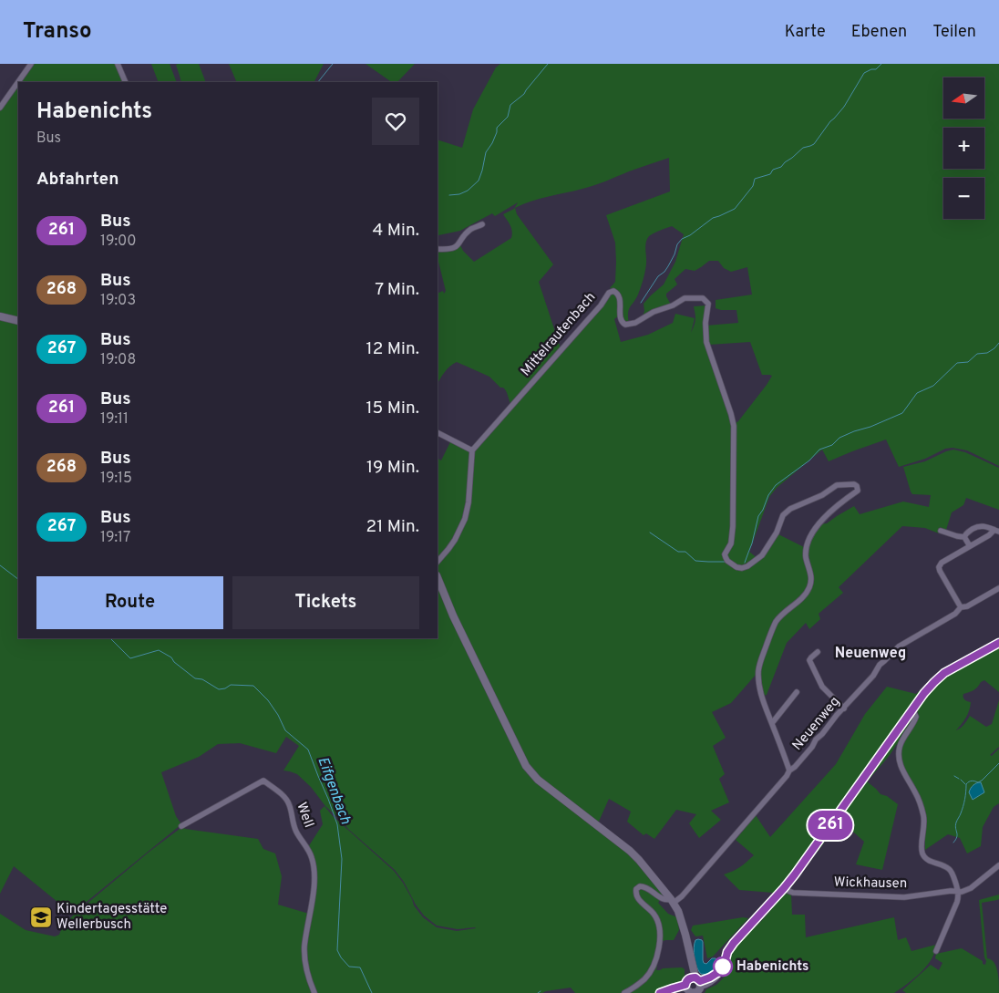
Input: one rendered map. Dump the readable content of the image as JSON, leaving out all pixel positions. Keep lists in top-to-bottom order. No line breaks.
{"streets":{"street":["Mittelrautenbach","Neuenweg","Well","Wickhausen"]},"districts":["Neuenweg"],"water":["Eifgenbach"],"places":{"school or university":["Kindertagesstätte Wellerbusch"],"other":["Habenichts"]},"lines":["bus line 261"],"north":"left","page":{"header":"Transo","nav":["Karte","Ebenen","Teilen"],"on_map":"261","map_buttons":["+","−"],"heading":[["Habenichts","Bus"],"Abfahrten"],"list":[{"mark":"261","name":"Bus","note":"19:00","value":"4 Min."},{"mark":"268","name":"Bus","note":"19:03","value":"7 Min."},{"mark":"267","name":"Bus","note":"19:08","value":"12 Min."},{"mark":"261","name":"Bus","note":"19:11","value":"15 Min."},{"mark":"268","name":"Bus","note":"19:15","value":"19 Min."},{"mark":"267","name":"Bus","note":"19:17","value":"21 Min."}],"buttons":["Route","Tickets"]}}
